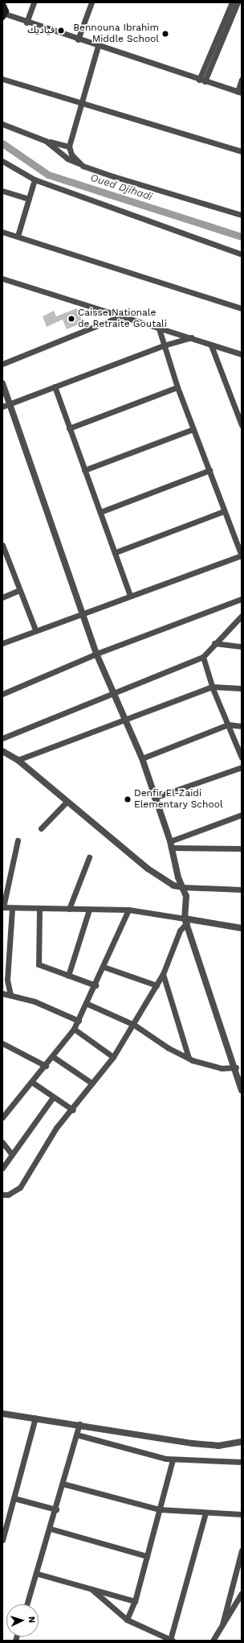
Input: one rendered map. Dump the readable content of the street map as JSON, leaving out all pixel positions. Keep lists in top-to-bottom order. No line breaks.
{"water":["Oued Djihadi"],"places":["فياديك","Bennouna Ibrahim Middle School","Caisse Nationale de Retraite Goutali","Denfir El-Zaidi Elementary School"],"north":"right"}
